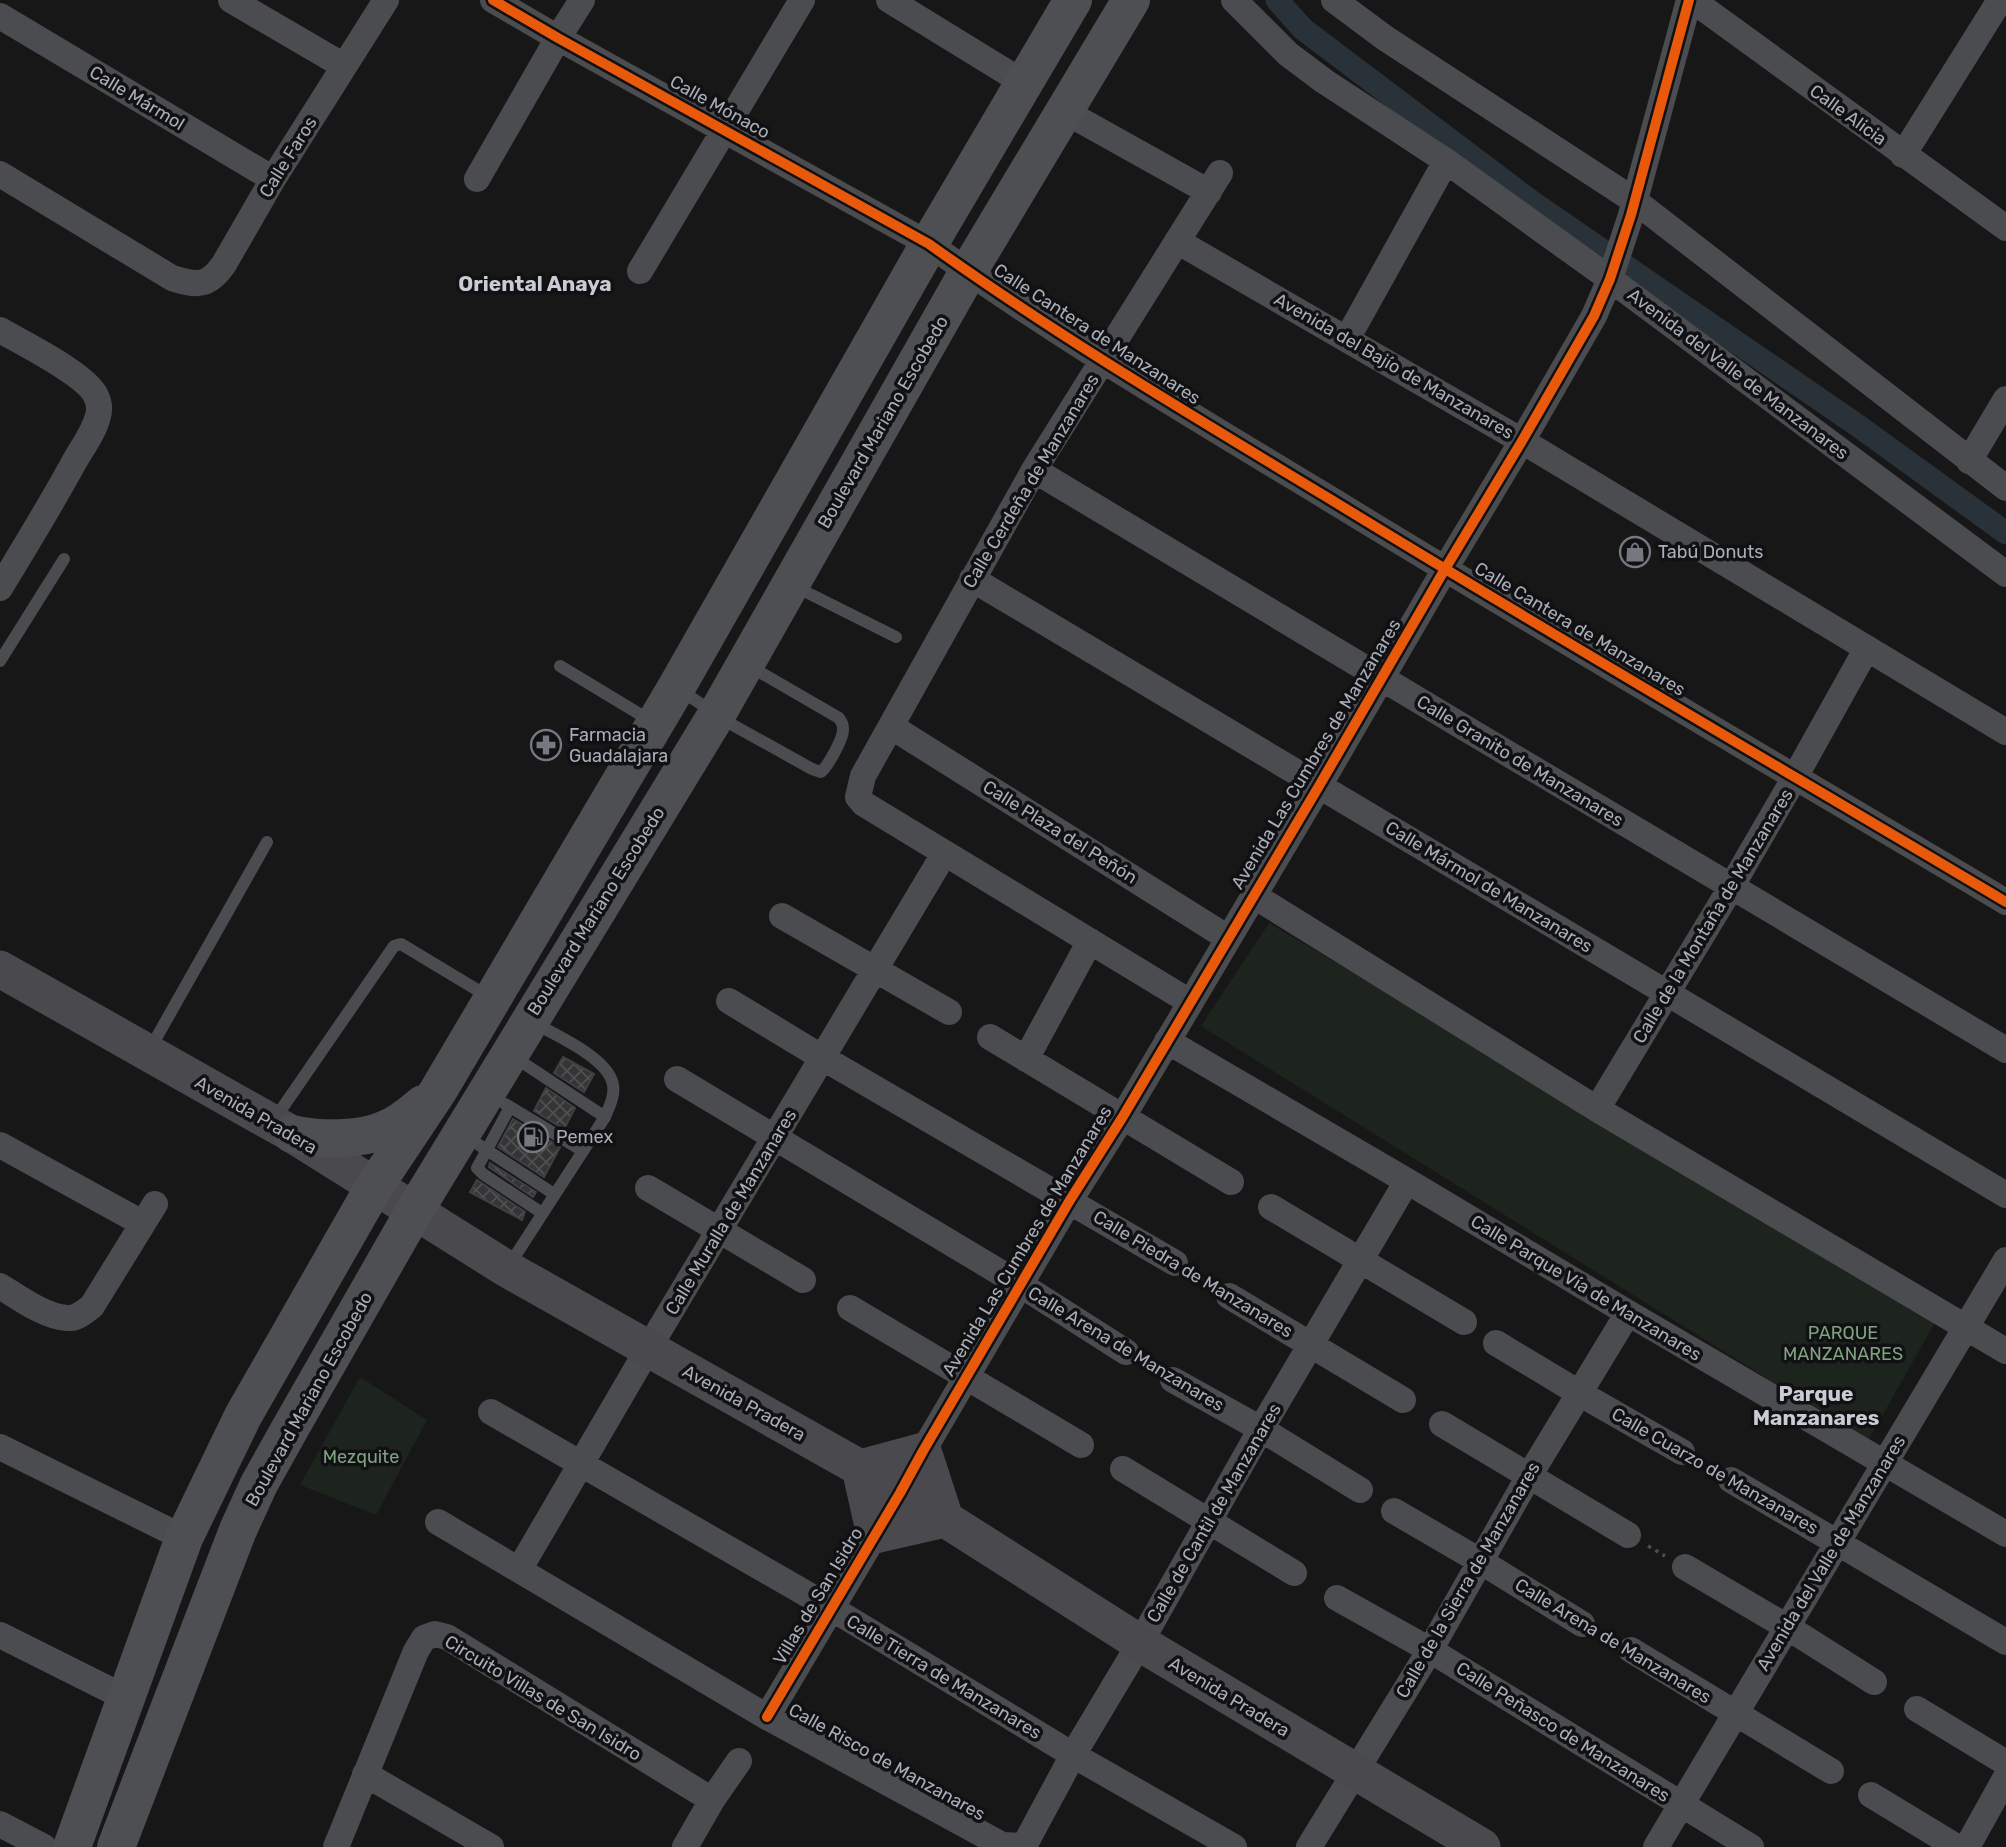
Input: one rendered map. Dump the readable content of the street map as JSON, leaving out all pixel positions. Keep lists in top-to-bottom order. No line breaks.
{"streets":{"main road":["Boulevard Mariano Escobedo"],"street":["Calle Mármol","Calle Mónaco","Calle Alicia","Calle Faros","Calle Cantera de Manzanares","Avenida del Bajío de Manzanares","Avenida del Valle de Manzanares","Calle Cerdeña de Manzanares","Avenida Las Cumbres de Manzanares","Calle Granito de Manzanares","Calle Plaza del Peñón","Calle Mármol de Manzanares","Calle de la Montaña de Manzanares","Avenida Pradera","Calle Muralla de Manzanares","Calle Piedra de Manzanares","Calle Parque Vía de Manzanares","Calle Arena de Manzanares","Calle Cuarzo de Manzanares","Calle de Cantil de Manzanares","Calle de la Sierra de Manzanares","Villas de San Isidro","Calle Tierra de Manzanares","Circuito Villas de San Isidro","Calle Peñasco de Manzanares","Calle Risco de Manzanares"]},"crossings":[["Calle Mármol","Calle Faros"],["Calle Mónaco","Calle Cantera de Manzanares"],["Calle Alicia","Avenida Las Cumbres de Manzanares"],["Calle Cantera de Manzanares","Boulevard Mariano Escobedo"],["Calle Cantera de Manzanares","Calle Cerdeña de Manzanares"],["Calle Cantera de Manzanares","Avenida Las Cumbres de Manzanares"],["Calle Cantera de Manzanares","Calle de la Montaña de Manzanares"],["Avenida del Bajío de Manzanares","Calle Cerdeña de Manzanares"],["Avenida del Bajío de Manzanares","Avenida Las Cumbres de Manzanares"],["Avenida del Bajío de Manzanares","Calle de la Montaña de Manzanares"],["Avenida del Valle de Manzanares","Avenida Las Cumbres de Manzanares"],["Avenida del Valle de Manzanares","Calle Parque Vía de Manzanares"],["Avenida del Valle de Manzanares","Calle Arena de Manzanares"],["Avenida del Valle de Manzanares","Calle Cuarzo de Manzanares"],["Avenida del Valle de Manzanares","Calle Peñasco de Manzanares"],["Boulevard Mariano Escobedo","Calle Cerdeña de Manzanares"],["Boulevard Mariano Escobedo","Avenida Pradera"],["Calle Cerdeña de Manzanares","Calle Granito de Manzanares"],["Calle Cerdeña de Manzanares","Calle Plaza del Peñón"],["Calle Cerdeña de Manzanares","Calle Mármol de Manzanares"],["Calle Cerdeña de Manzanares","Calle Muralla de Manzanares"],["Avenida Las Cumbres de Manzanares","Calle Granito de Manzanares"],["Avenida Las Cumbres de Manzanares","Calle Plaza del Peñón"],["Avenida Las Cumbres de Manzanares","Calle Mármol de Manzanares"],["Avenida Las Cumbres de Manzanares","Avenida Pradera"],["Avenida Las Cumbres de Manzanares","Calle Piedra de Manzanares"],["Avenida Las Cumbres de Manzanares","Calle Parque Vía de Manzanares"],["Avenida Las Cumbres de Manzanares","Calle Arena de Manzanares"],["Avenida Las Cumbres de Manzanares","Villas de San Isidro"],["Calle Granito de Manzanares","Calle de la Montaña de Manzanares"],["Calle Mármol de Manzanares","Calle de la Montaña de Manzanares"],["Avenida Pradera","Calle Muralla de Manzanares"],["Avenida Pradera","Calle de Cantil de Manzanares"],["Avenida Pradera","Calle de la Sierra de Manzanares"],["Avenida Pradera","Villas de San Isidro"],["Calle Muralla de Manzanares","Calle Piedra de Manzanares"],["Calle Muralla de Manzanares","Calle Arena de Manzanares"],["Calle Muralla de Manzanares","Calle Tierra de Manzanares"],["Calle Muralla de Manzanares","Calle Risco de Manzanares"],["Calle Piedra de Manzanares","Calle de Cantil de Manzanares"],["Calle Parque Vía de Manzanares","Calle de Cantil de Manzanares"],["Calle Parque Vía de Manzanares","Calle de la Sierra de Manzanares"],["Calle Arena de Manzanares","Calle de Cantil de Manzanares"],["Calle Arena de Manzanares","Calle de la Sierra de Manzanares"],["Calle Cuarzo de Manzanares","Calle de la Sierra de Manzanares"],["Calle de Cantil de Manzanares","Calle Tierra de Manzanares"],["Calle de Cantil de Manzanares","Calle Risco de Manzanares"],["Calle de la Sierra de Manzanares","Calle Peñasco de Manzanares"],["Villas de San Isidro","Calle Tierra de Manzanares"],["Villas de San Isidro","Calle Risco de Manzanares"]],"districts":["Oriental Anaya","Parque Manzanares"],"parks":["PARQUE MANZANARES","Mezquite"],"places":{"shop":["Tabú Donuts"],"pharmacy":["Farmacia Guadalajara"],"fuel station":["Pemex"]}}
